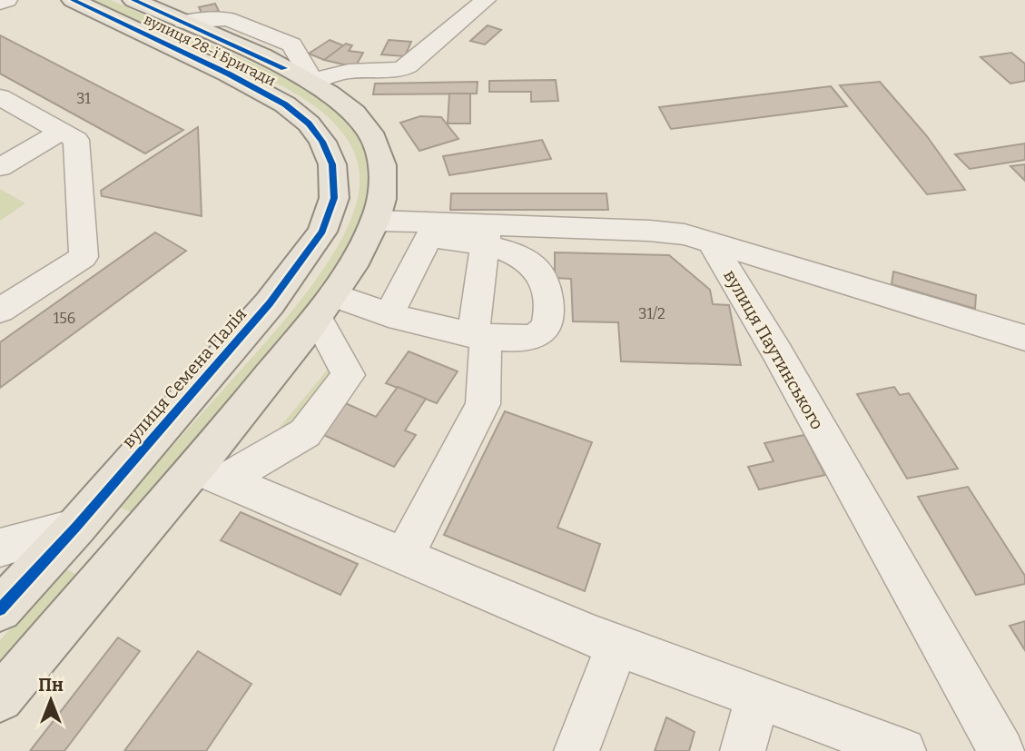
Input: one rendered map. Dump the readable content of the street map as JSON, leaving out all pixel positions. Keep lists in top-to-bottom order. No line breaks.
{"streets":{"main road":["вулиця 28-ї Бригади","вулиця Семена Палія"],"street":["вулиця Паутинського"]},"crossings":[["вулиця 28-ї Бригади","вулиця Семена Палія"]],"house_numbers":["31","31/2","156"],"north":"top"}
